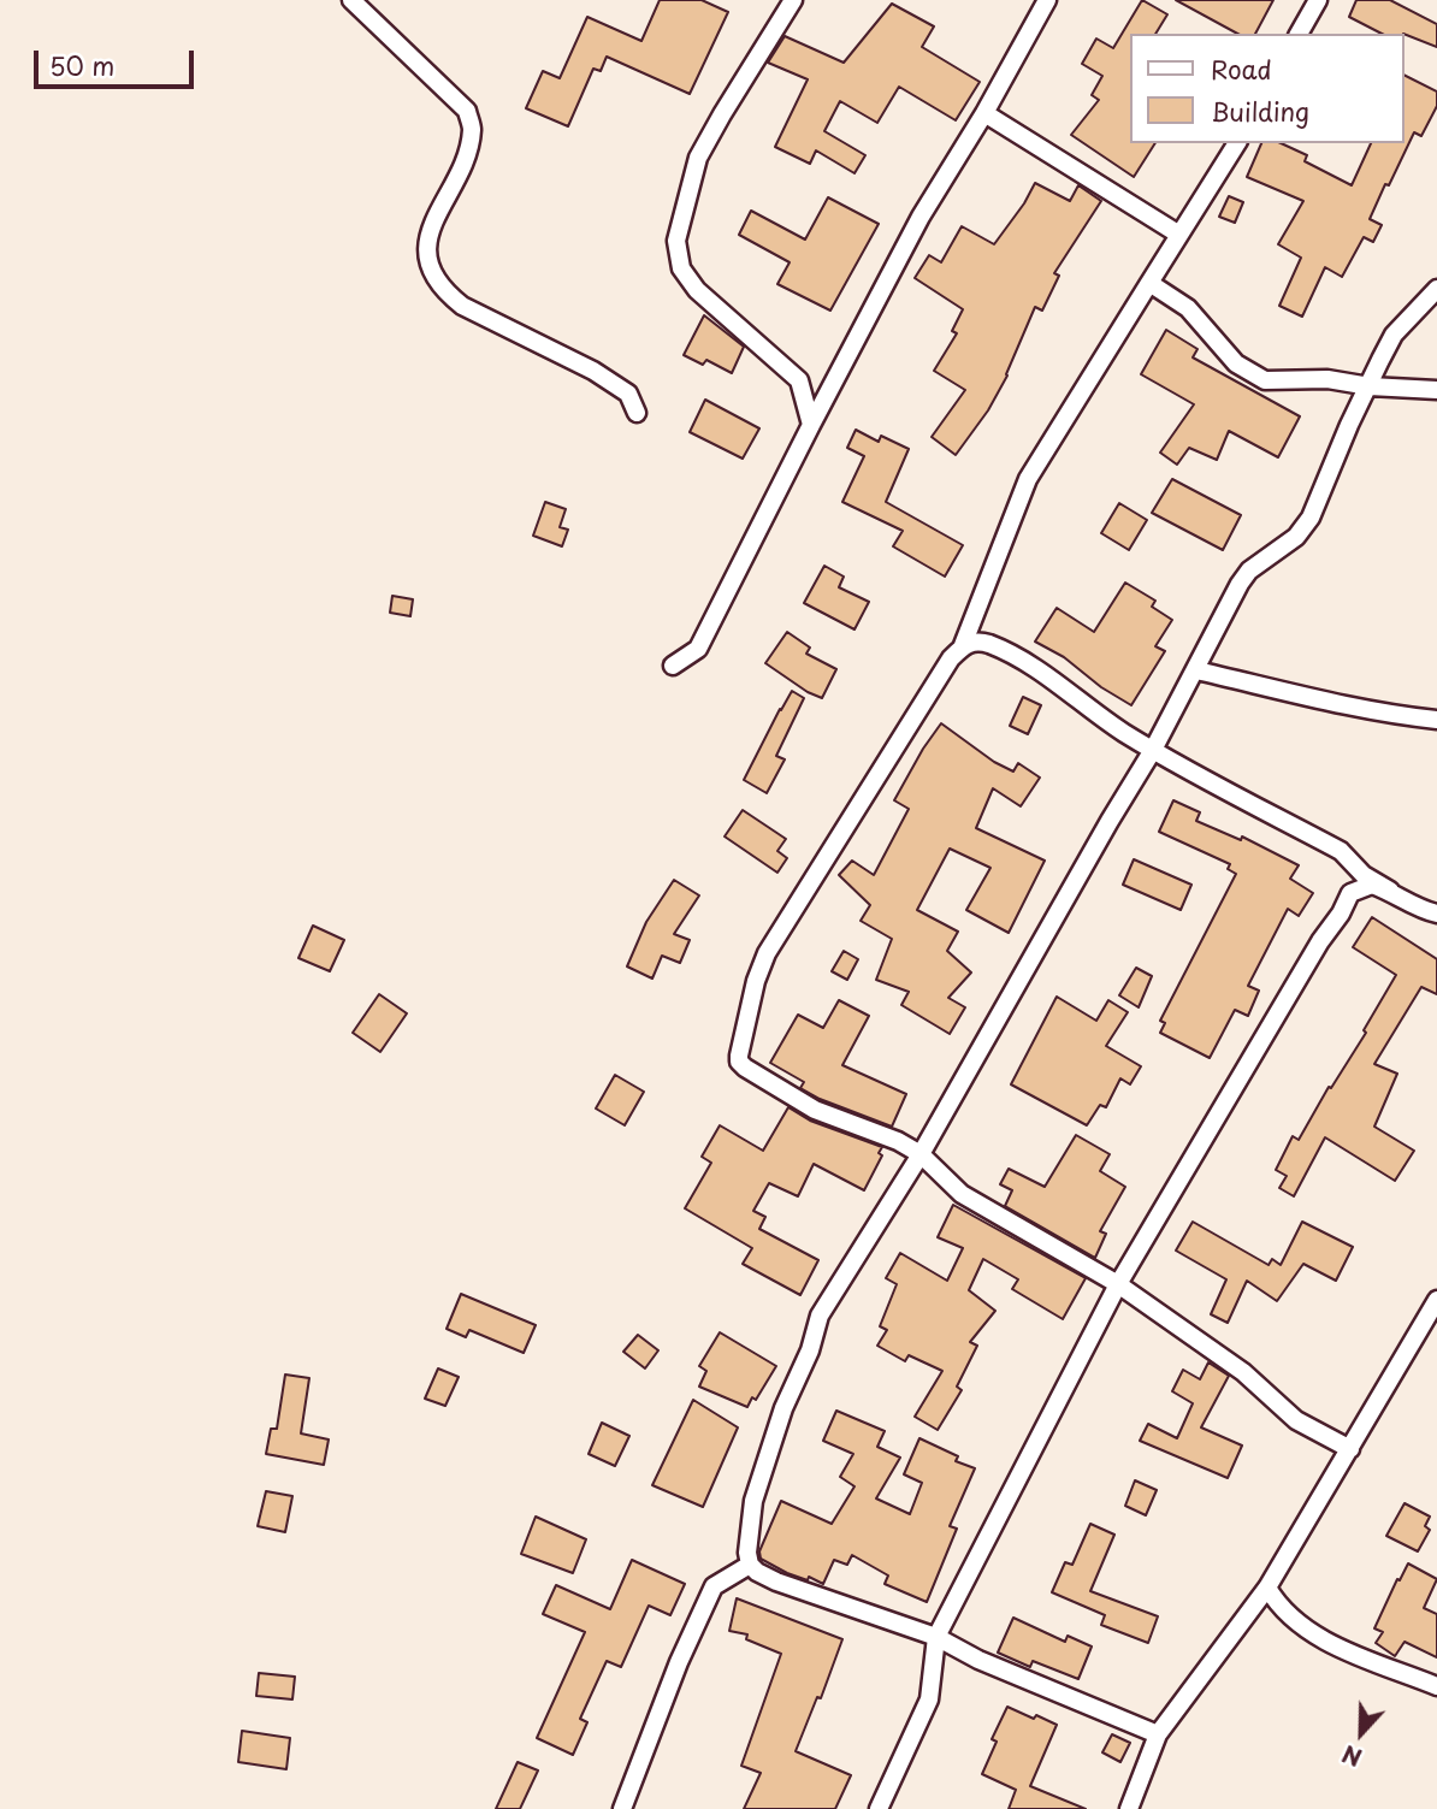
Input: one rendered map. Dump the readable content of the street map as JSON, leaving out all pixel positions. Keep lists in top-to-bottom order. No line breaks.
{"legend":["Road","Building"],"scale_bar":"50 m","north":"bottom"}
